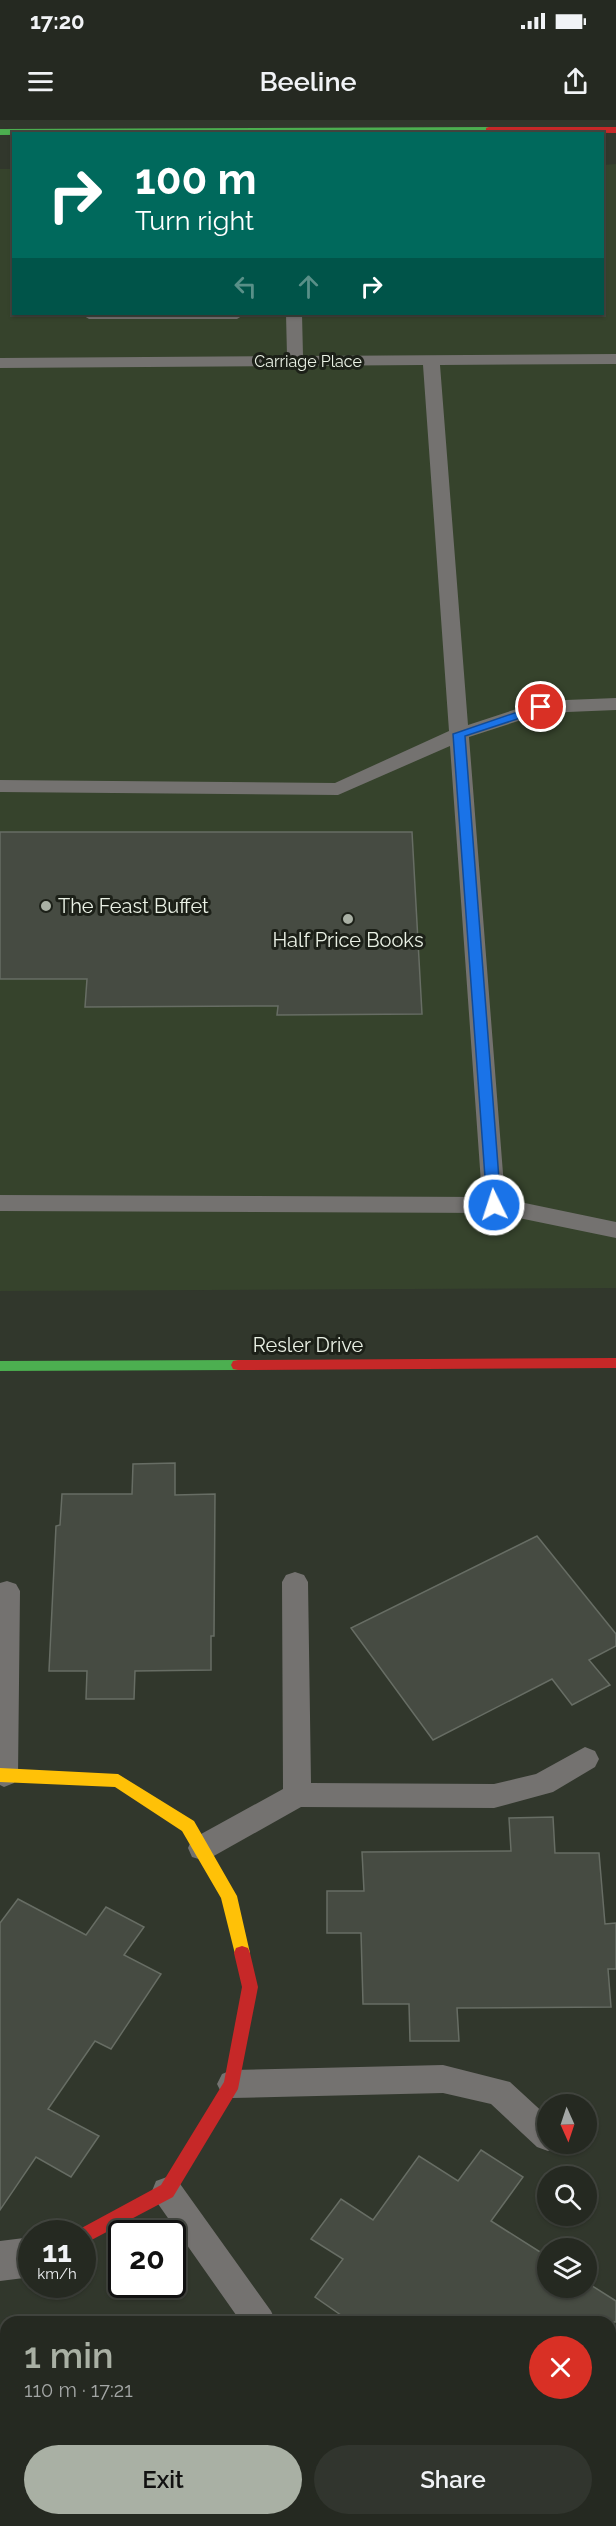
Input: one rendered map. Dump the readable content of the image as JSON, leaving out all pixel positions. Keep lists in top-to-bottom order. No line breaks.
{"streets":{"street":["Resler Drive"],"lane":["Carriage Place"]},"places":["The Feast Buffet","Half Price Books"],"north":"bottom","page":{"status":"17:20","header":"Beeline","turn":["100 m","Turn right"],"speed":"11 km/h","limit":"20","heading":["1 min","110 m · 17:21"],"buttons":["Exit","Share"]}}
